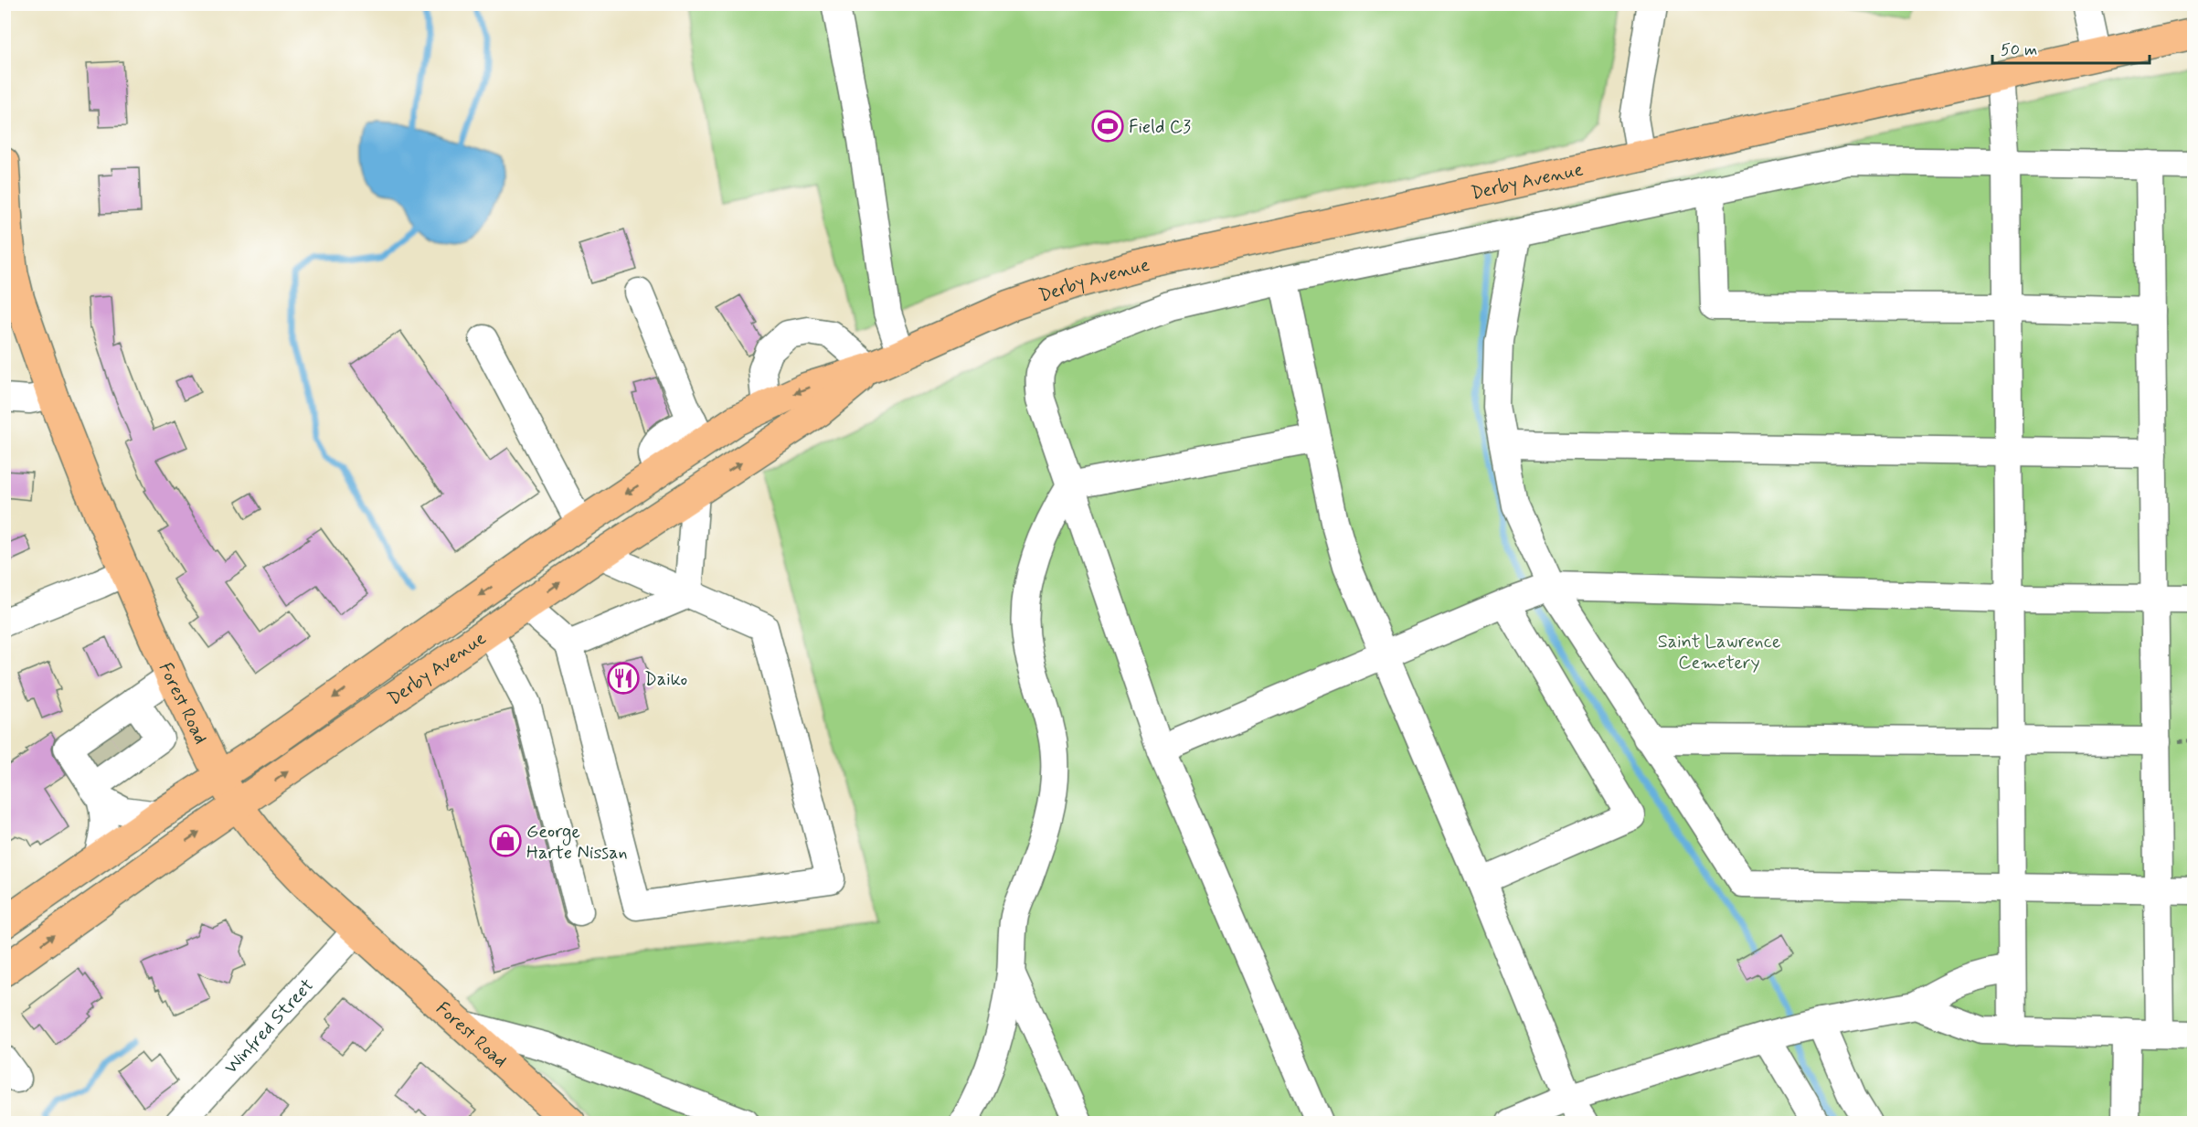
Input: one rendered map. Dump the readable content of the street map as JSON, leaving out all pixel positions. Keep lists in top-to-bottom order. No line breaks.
{"streets":{"main road":["Derby Avenue","Forest Road"],"street":["Winfred Street"]},"crossings":[["Derby Avenue","Forest Road"],["Forest Road","Winfred Street"]],"parks":["Saint Lawrence Cemetery"],"places":{"sports":["Field C3"],"restaurant":["Daiko"],"shop":["George Harte Nissan"]},"scale_bar":"50 m"}
